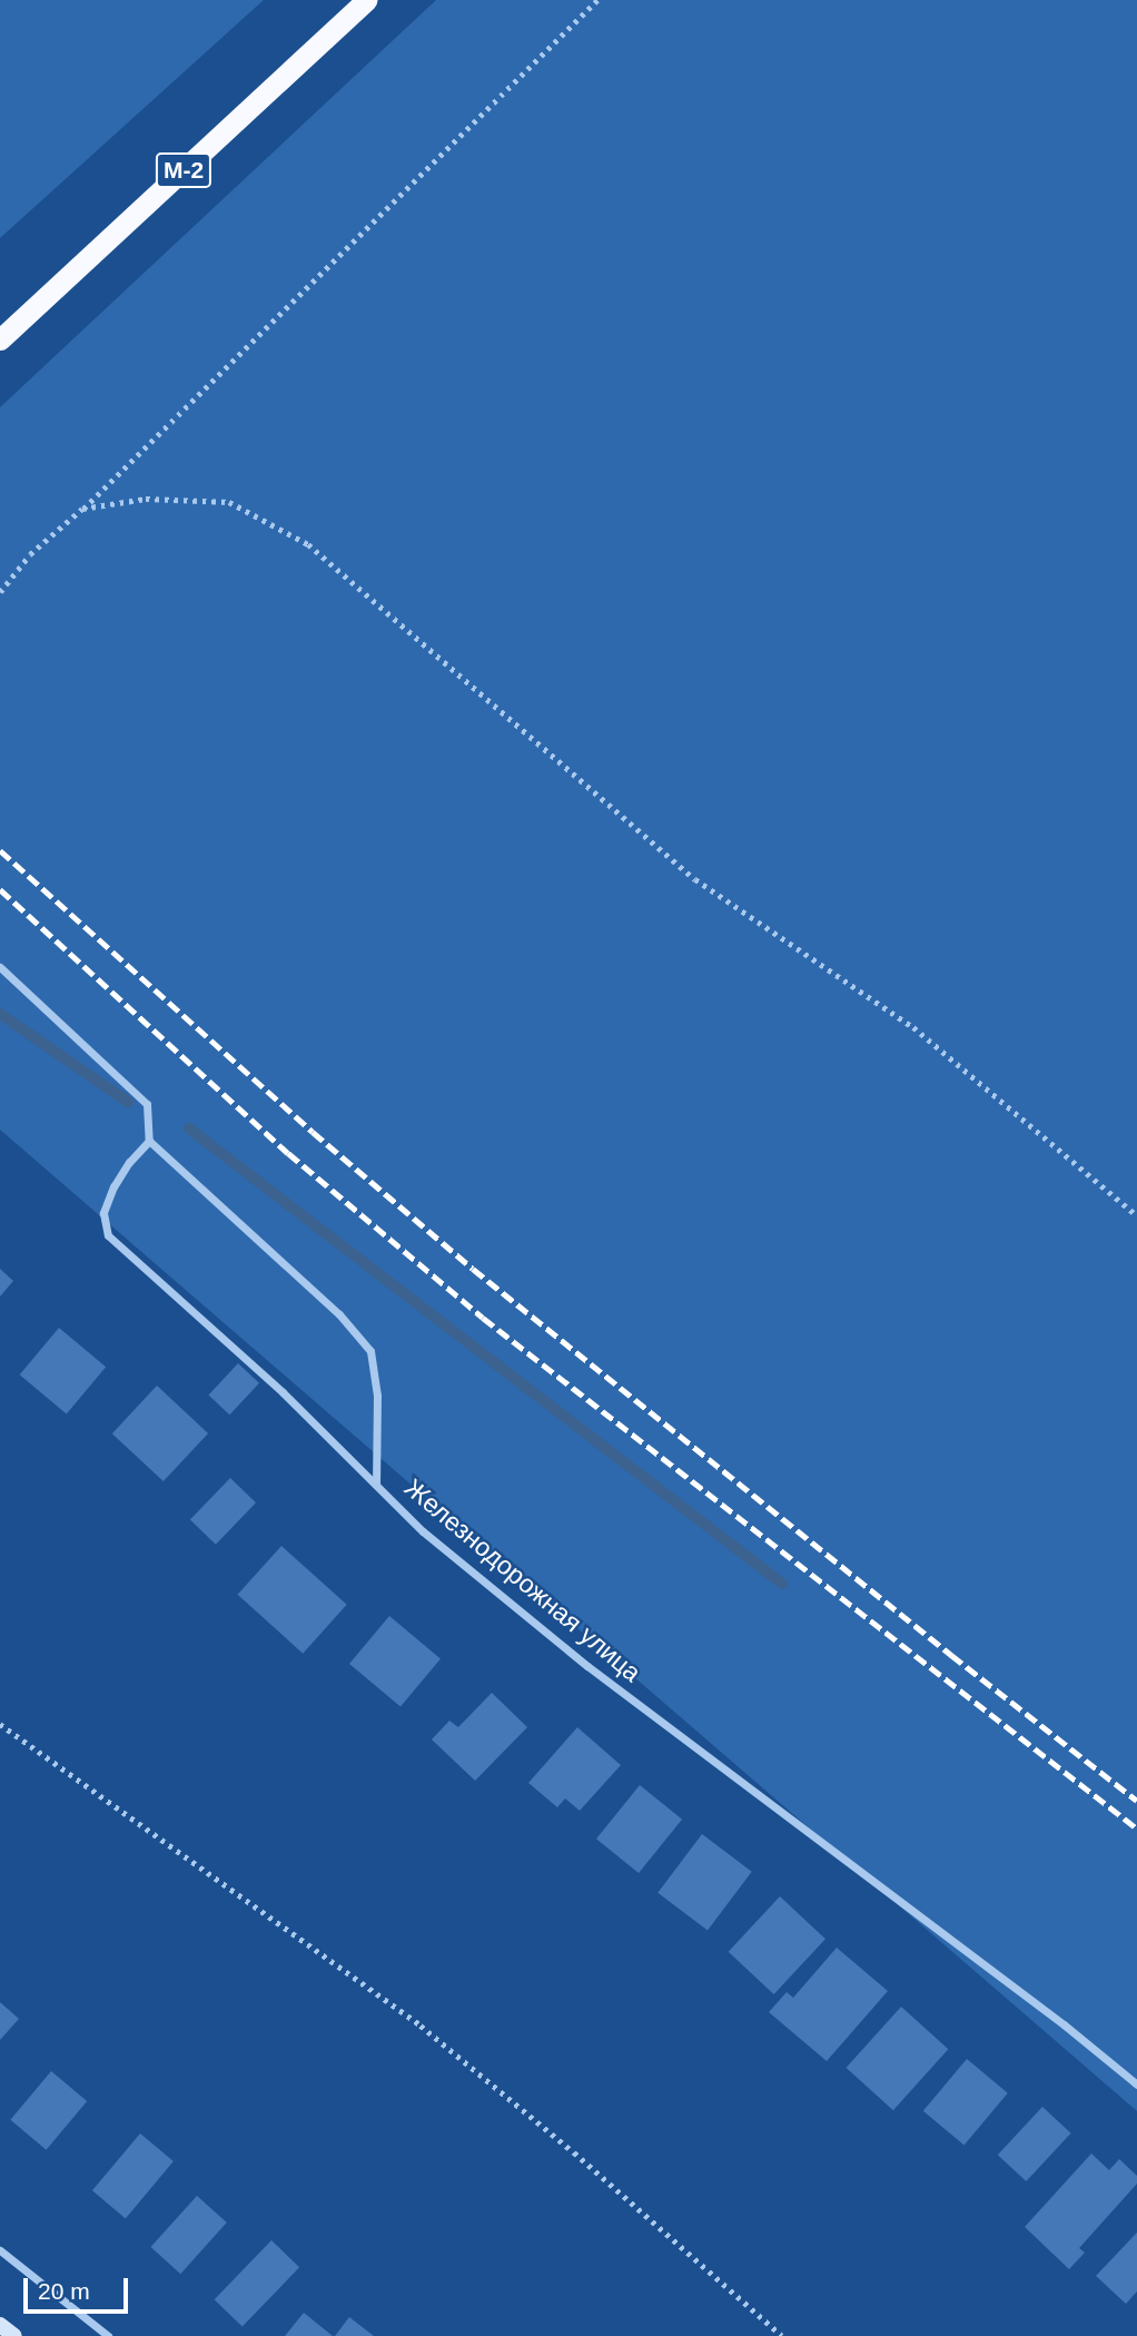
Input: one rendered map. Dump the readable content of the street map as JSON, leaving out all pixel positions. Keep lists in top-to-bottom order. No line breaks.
{"streets":{"highway":["М-2"],"street":["Железнодорожная улица"]},"scale_bar":"20 m"}
